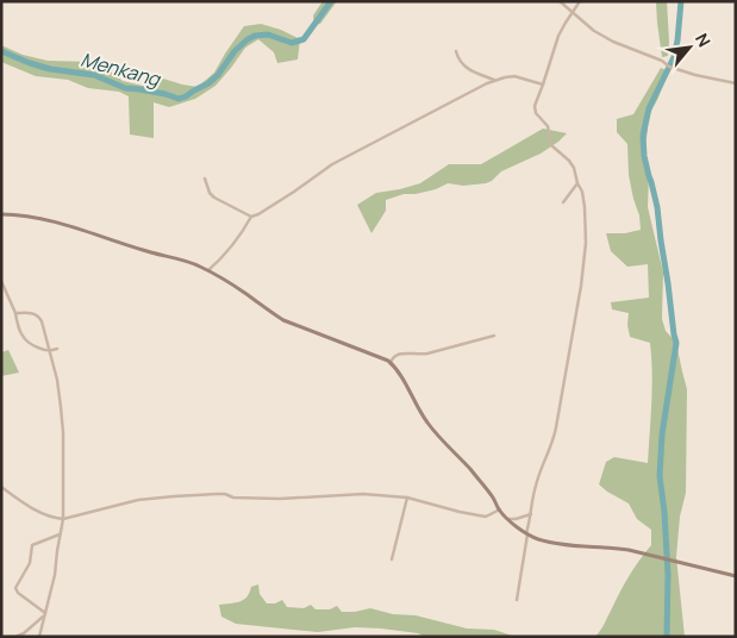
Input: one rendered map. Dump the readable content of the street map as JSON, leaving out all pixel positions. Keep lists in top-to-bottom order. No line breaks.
{"water":["Menkang"],"north":"top right"}
